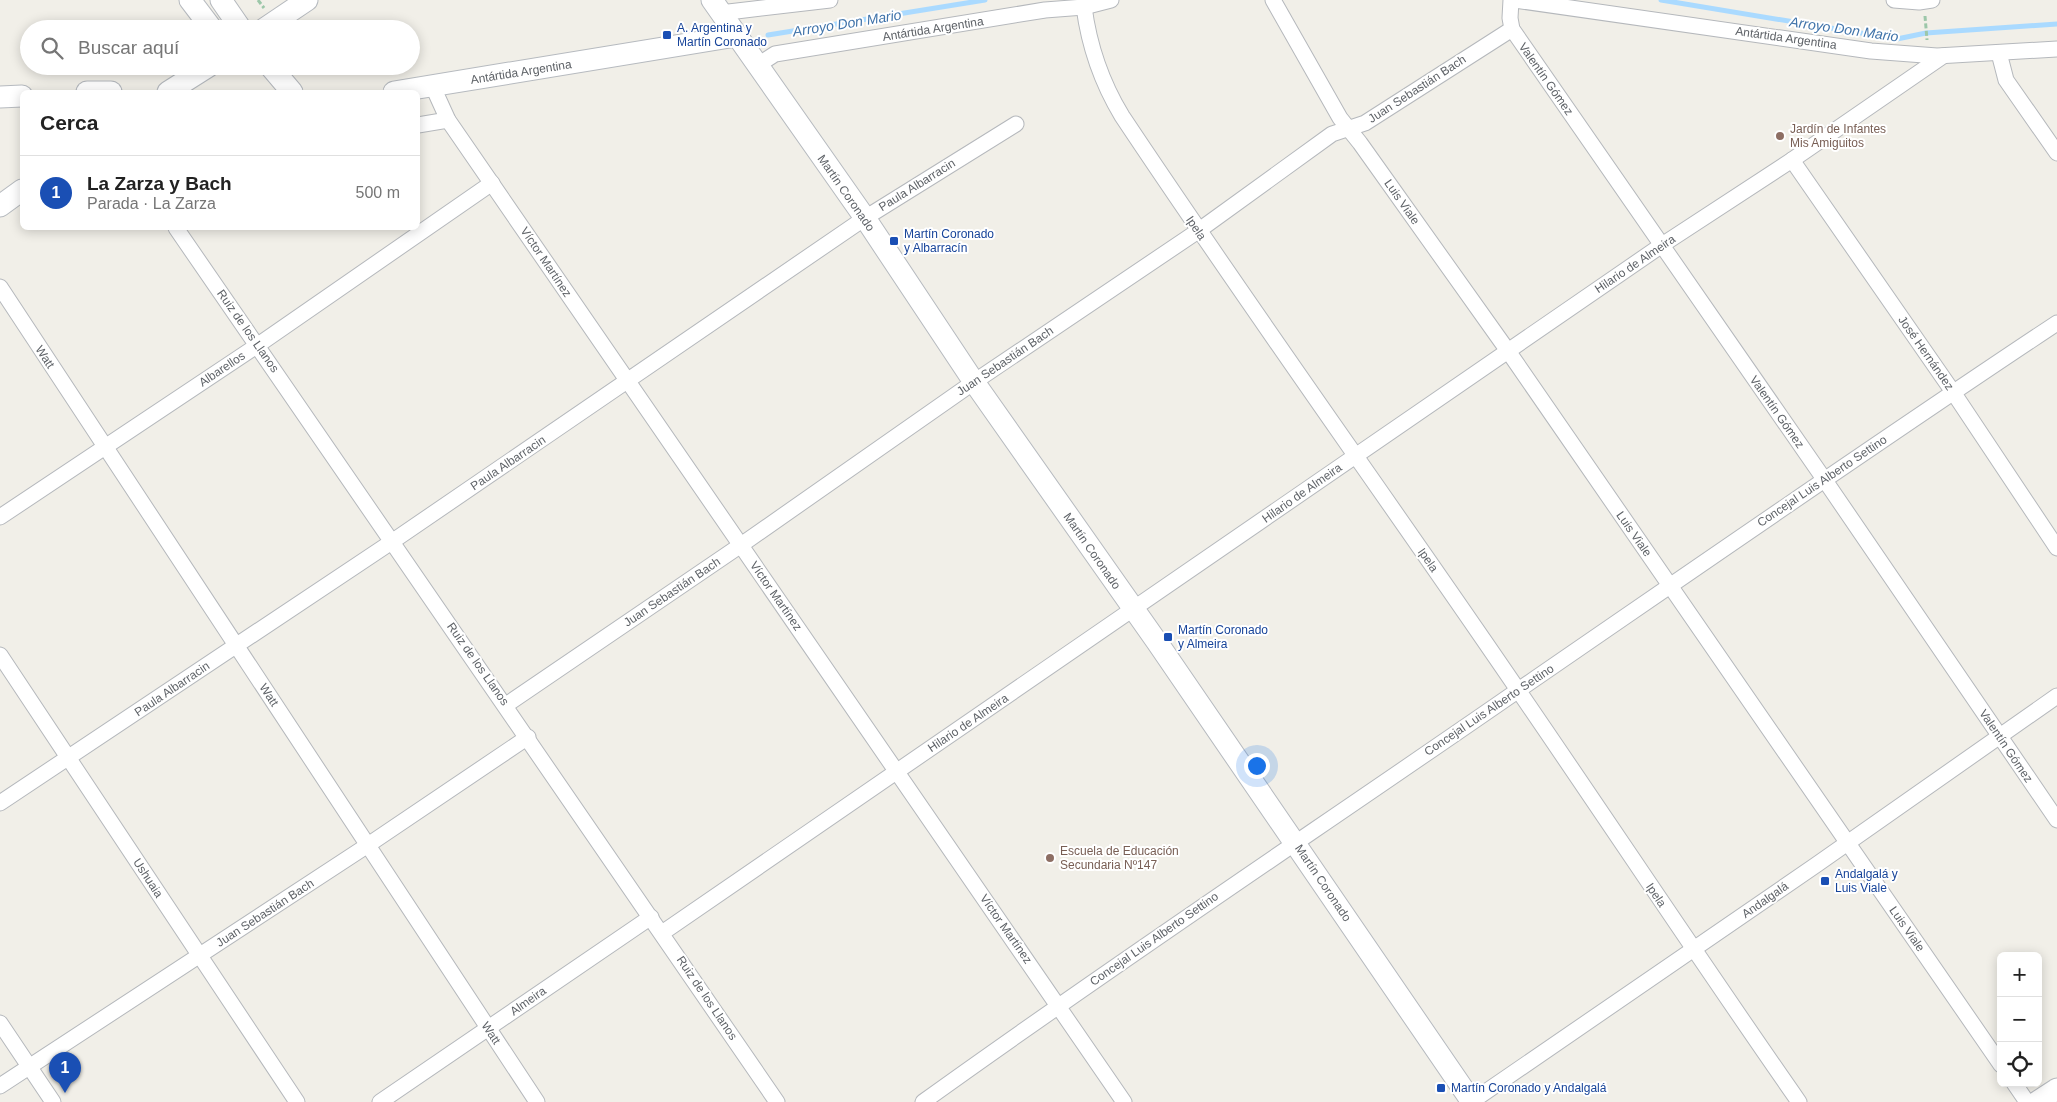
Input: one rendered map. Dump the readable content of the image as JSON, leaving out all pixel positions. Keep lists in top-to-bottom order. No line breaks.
{"streets":{"street":["Antártida Argentina","Valentín Gómez","Juan Sebastián Bach","Paula Albarracin","Martín Coronado","Luis Viale","Ipela","Víctor Martínez","Hilario de Almeira","Ruiz de los Llanos","José Hernández","Watt","Albarellos","Concejal Luis Alberto Settino","Ushuaia","Andalgalá","Almeira"]},"crossings":[["Antártida Argentina","Martín Coronado"],["Antártida Argentina","Ipela"],["Antártida Argentina","Víctor Martínez"],["Antártida Argentina","Hilario de Almeira"],["Valentín Gómez","Juan Sebastián Bach"],["Valentín Gómez","Hilario de Almeira"],["Valentín Gómez","Concejal Luis Alberto Settino"],["Valentín Gómez","Andalgalá"],["Juan Sebastián Bach","Martín Coronado"],["Juan Sebastián Bach","Luis Viale"],["Juan Sebastián Bach","Ipela"],["Juan Sebastián Bach","Víctor Martínez"],["Juan Sebastián Bach","Ruiz de los Llanos"],["Juan Sebastián Bach","Watt"],["Juan Sebastián Bach","Ushuaia"],["Paula Albarracin","Martín Coronado"],["Paula Albarracin","Víctor Martínez"],["Paula Albarracin","Ruiz de los Llanos"],["Paula Albarracin","Watt"],["Paula Albarracin","Ushuaia"],["Martín Coronado","Hilario de Almeira"],["Martín Coronado","Concejal Luis Alberto Settino"],["Martín Coronado","Andalgalá"],["Luis Viale","Hilario de Almeira"],["Luis Viale","Concejal Luis Alberto Settino"],["Luis Viale","Andalgalá"],["Ipela","Hilario de Almeira"],["Ipela","Concejal Luis Alberto Settino"],["Ipela","Andalgalá"],["Víctor Martínez","Hilario de Almeira"],["Víctor Martínez","Albarellos"],["Víctor Martínez","Concejal Luis Alberto Settino"],["Hilario de Almeira","Ruiz de los Llanos"],["Hilario de Almeira","José Hernández"],["Ruiz de los Llanos","Albarellos"],["Ruiz de los Llanos","Almeira"],["José Hernández","Concejal Luis Alberto Settino"],["Watt","Albarellos"],["Watt","Almeira"]],"water":["Arroyo Don Mario"],"places":{"transit":["A. Argentina y Martín Coronado","Martín Coronado y Albarracín","Martín Coronado y Almeira","Andalgalá y Luis Viale","Martín Coronado y Andalgalá"],"other":["Jardín de Infantes Mis Amiguitos","Escuela de Educación Secundaria Nº147"]},"page":{"search":"Buscar aquí","heading":"Cerca","list":[{"mark":"1","name":"La Zarza y Bach","note":"Parada · La Zarza","value":"500 m"}],"map_buttons":["+","−"],"pins":"1"}}
